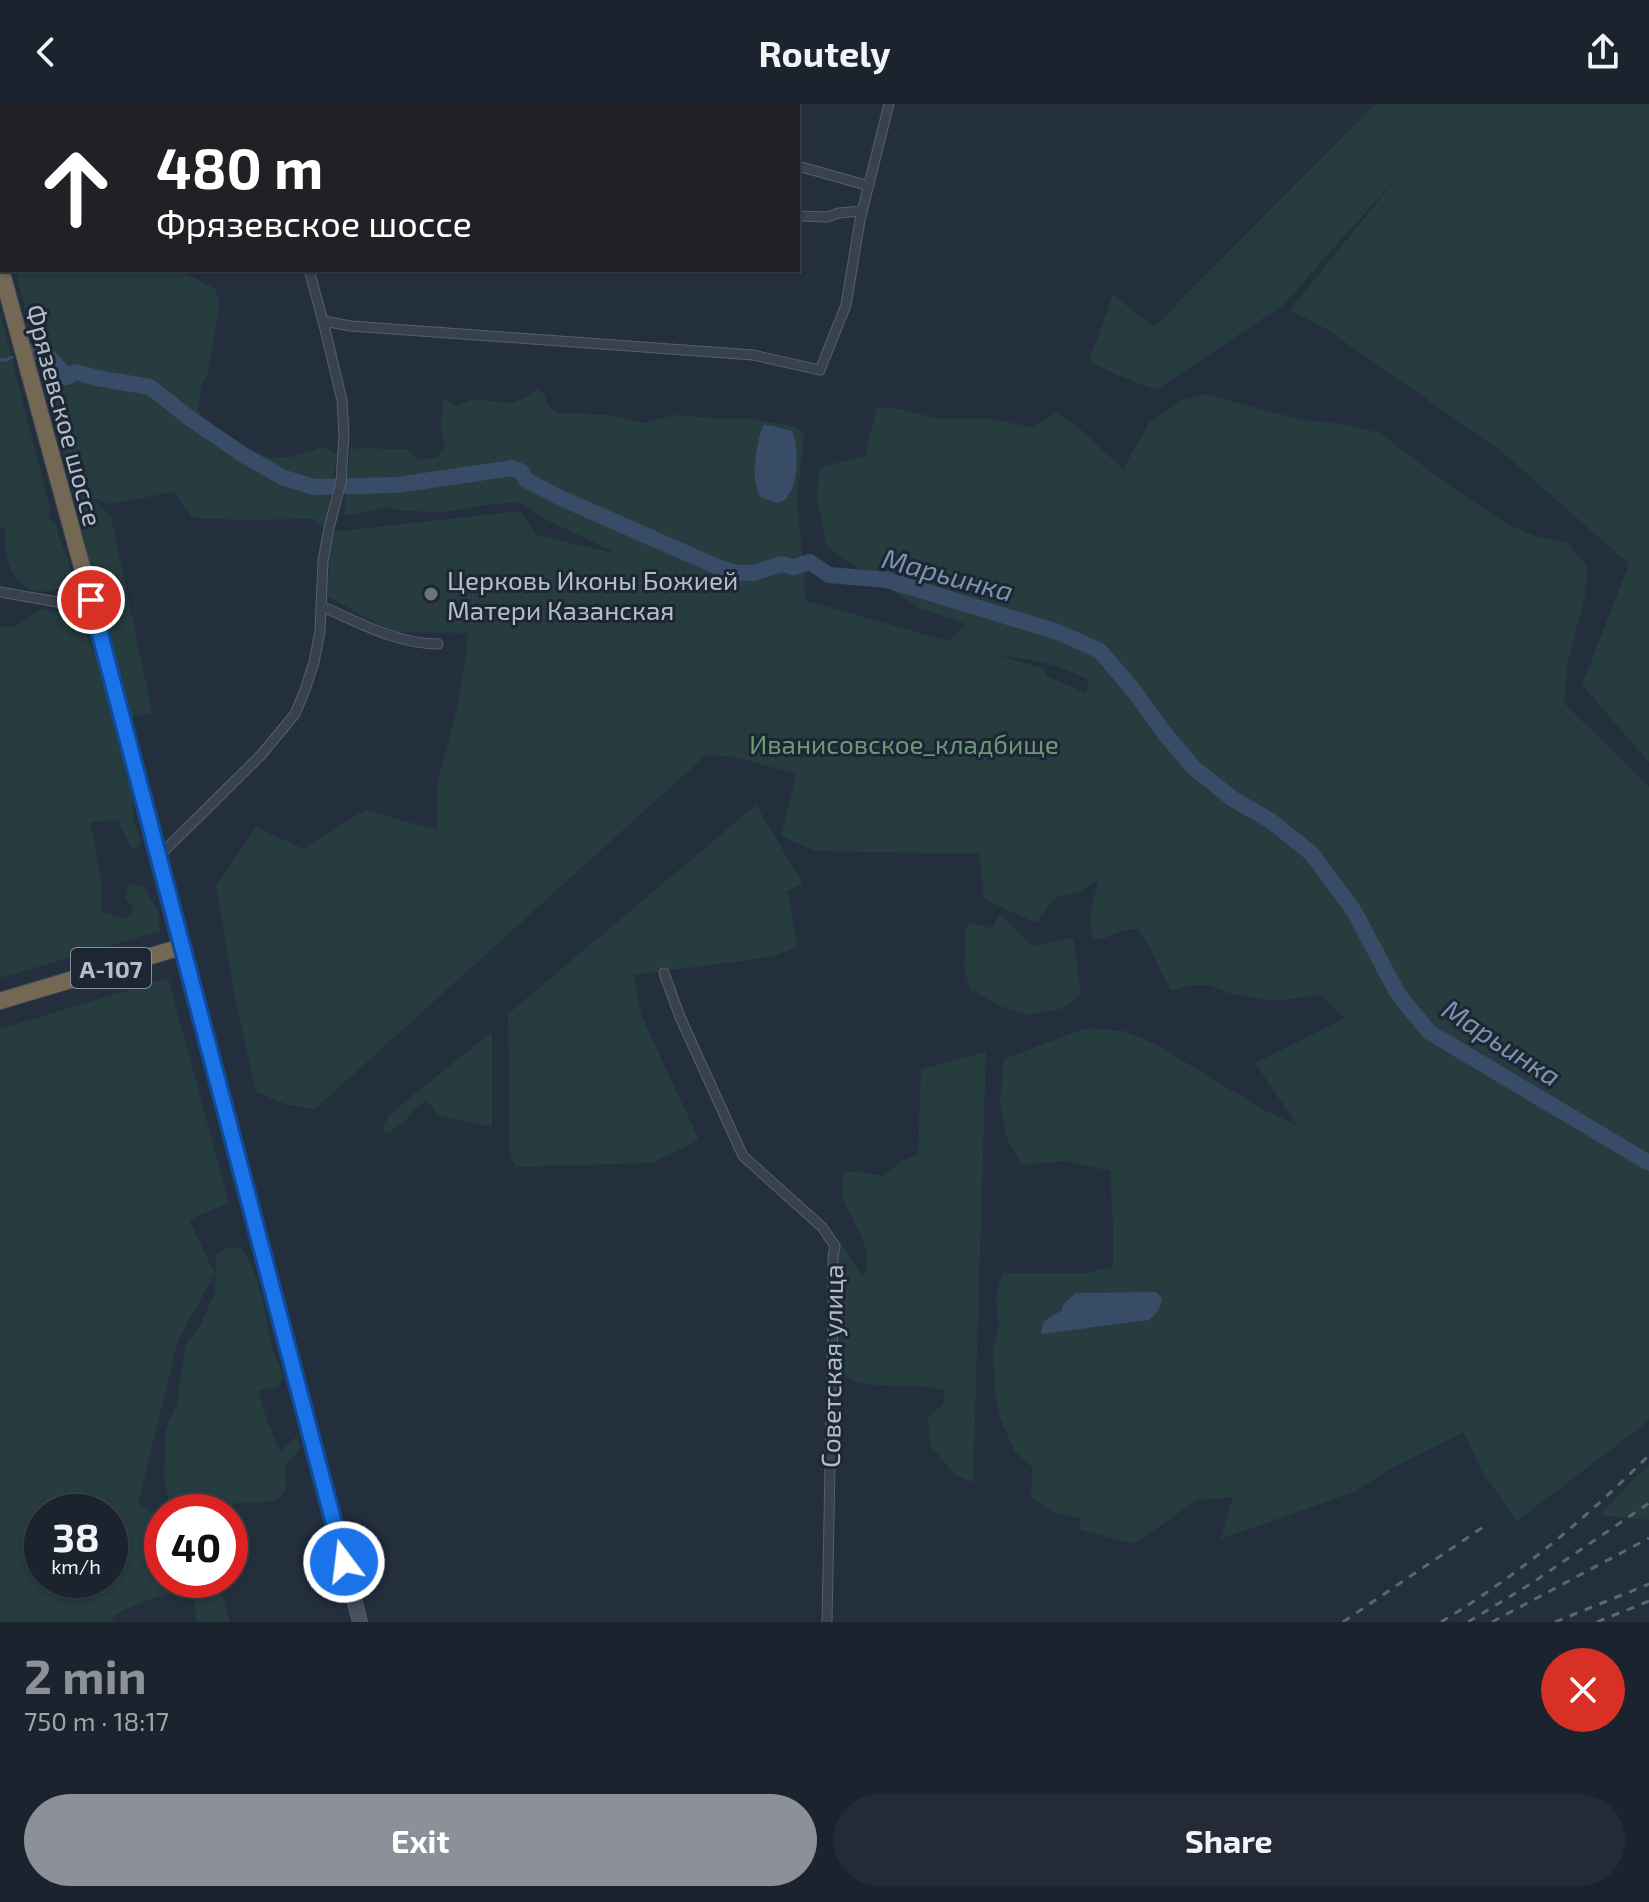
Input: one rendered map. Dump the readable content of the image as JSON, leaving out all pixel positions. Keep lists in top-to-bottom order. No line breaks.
{"streets":{"highway":["Фрязевское шоссе","А-107"],"street":["Советская улица"]},"crossings":[["Фрязевское шоссе","А-107"]],"water":["Марьинка"],"parks":["Иванисовское_кладбище"],"places":["Церковь Иконы Божией Матери Казанская"],"page":{"header":"Routely","turn":["480 m","Фрязевское шоссе"],"speed":"38 km/h","limit":"40","heading":["2 min","750 m · 18:17"],"buttons":["Exit","Share"]}}
